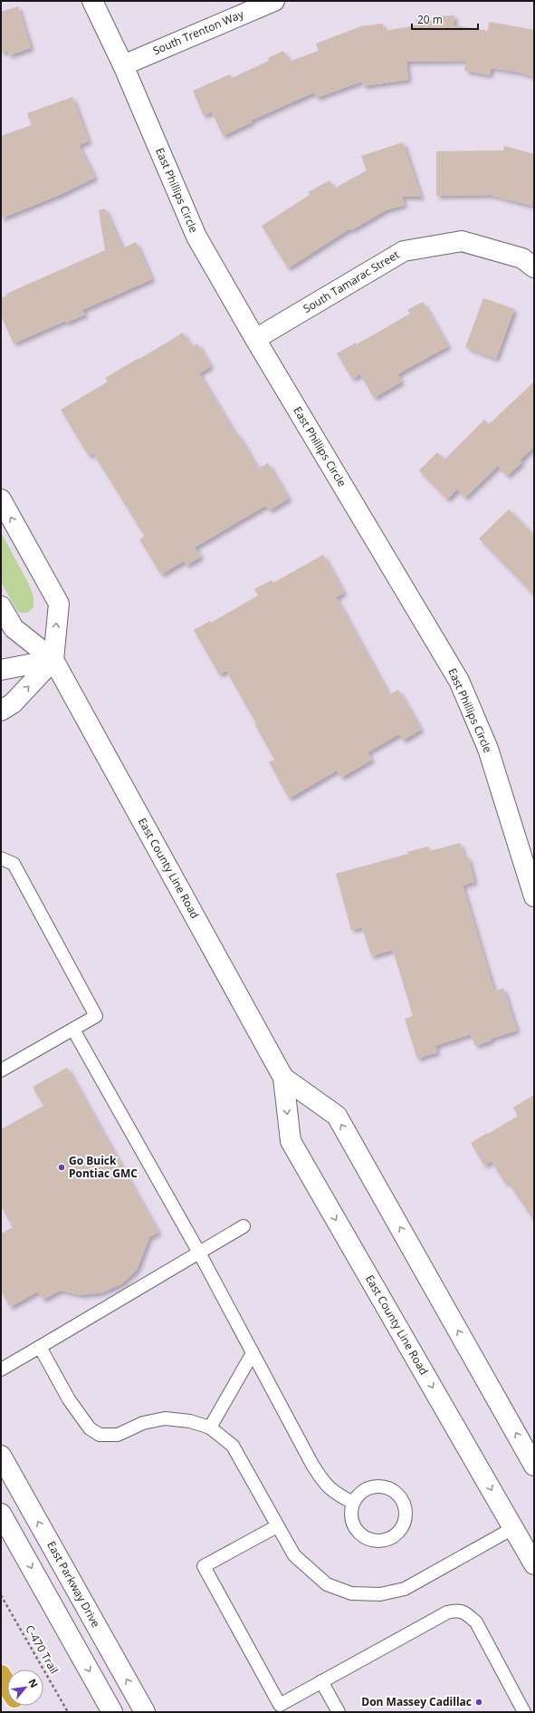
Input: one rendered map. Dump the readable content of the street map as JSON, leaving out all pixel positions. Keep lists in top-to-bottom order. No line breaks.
{"streets":{"street":["South Trenton Way","East Phillips Circle","South Tamarac Street","East County Line Road","East Parkway Drive"],"path":["C-470 Trail"]},"crossings":[["South Trenton Way","East Phillips Circle"],["East Phillips Circle","South Tamarac Street"]],"places":["Go Buick Pontiac GMC","Don Massey Cadillac"],"scale_bar":"20 m","north":"top right"}
